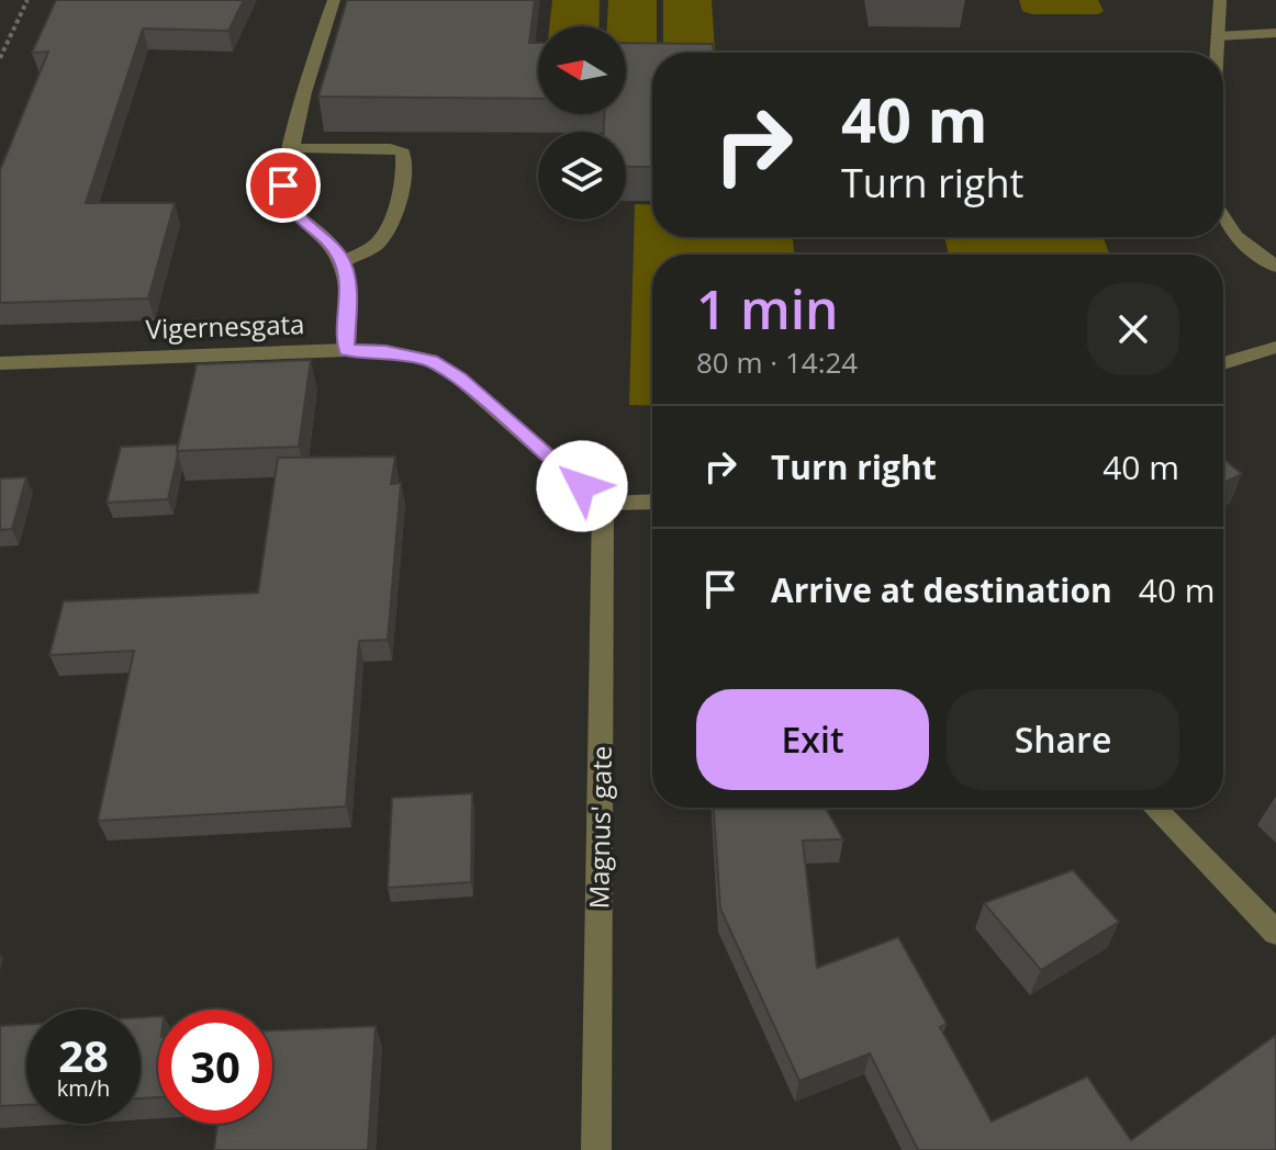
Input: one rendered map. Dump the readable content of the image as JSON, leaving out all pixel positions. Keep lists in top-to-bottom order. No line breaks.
{"streets":{"street":["Vigernesgata","Magnus' gate"]},"crossings":[["Vigernesgata","Magnus' gate"]],"north":"left","page":{"turn":["40 m","Turn right"],"heading":["1 min","80 m · 14:24"],"list":[{"name":"Turn right","value":"40 m"},{"name":"Arrive at destination","value":"40 m"}],"buttons":["Exit","Share"],"speed":"28 km/h","limit":"30"}}
